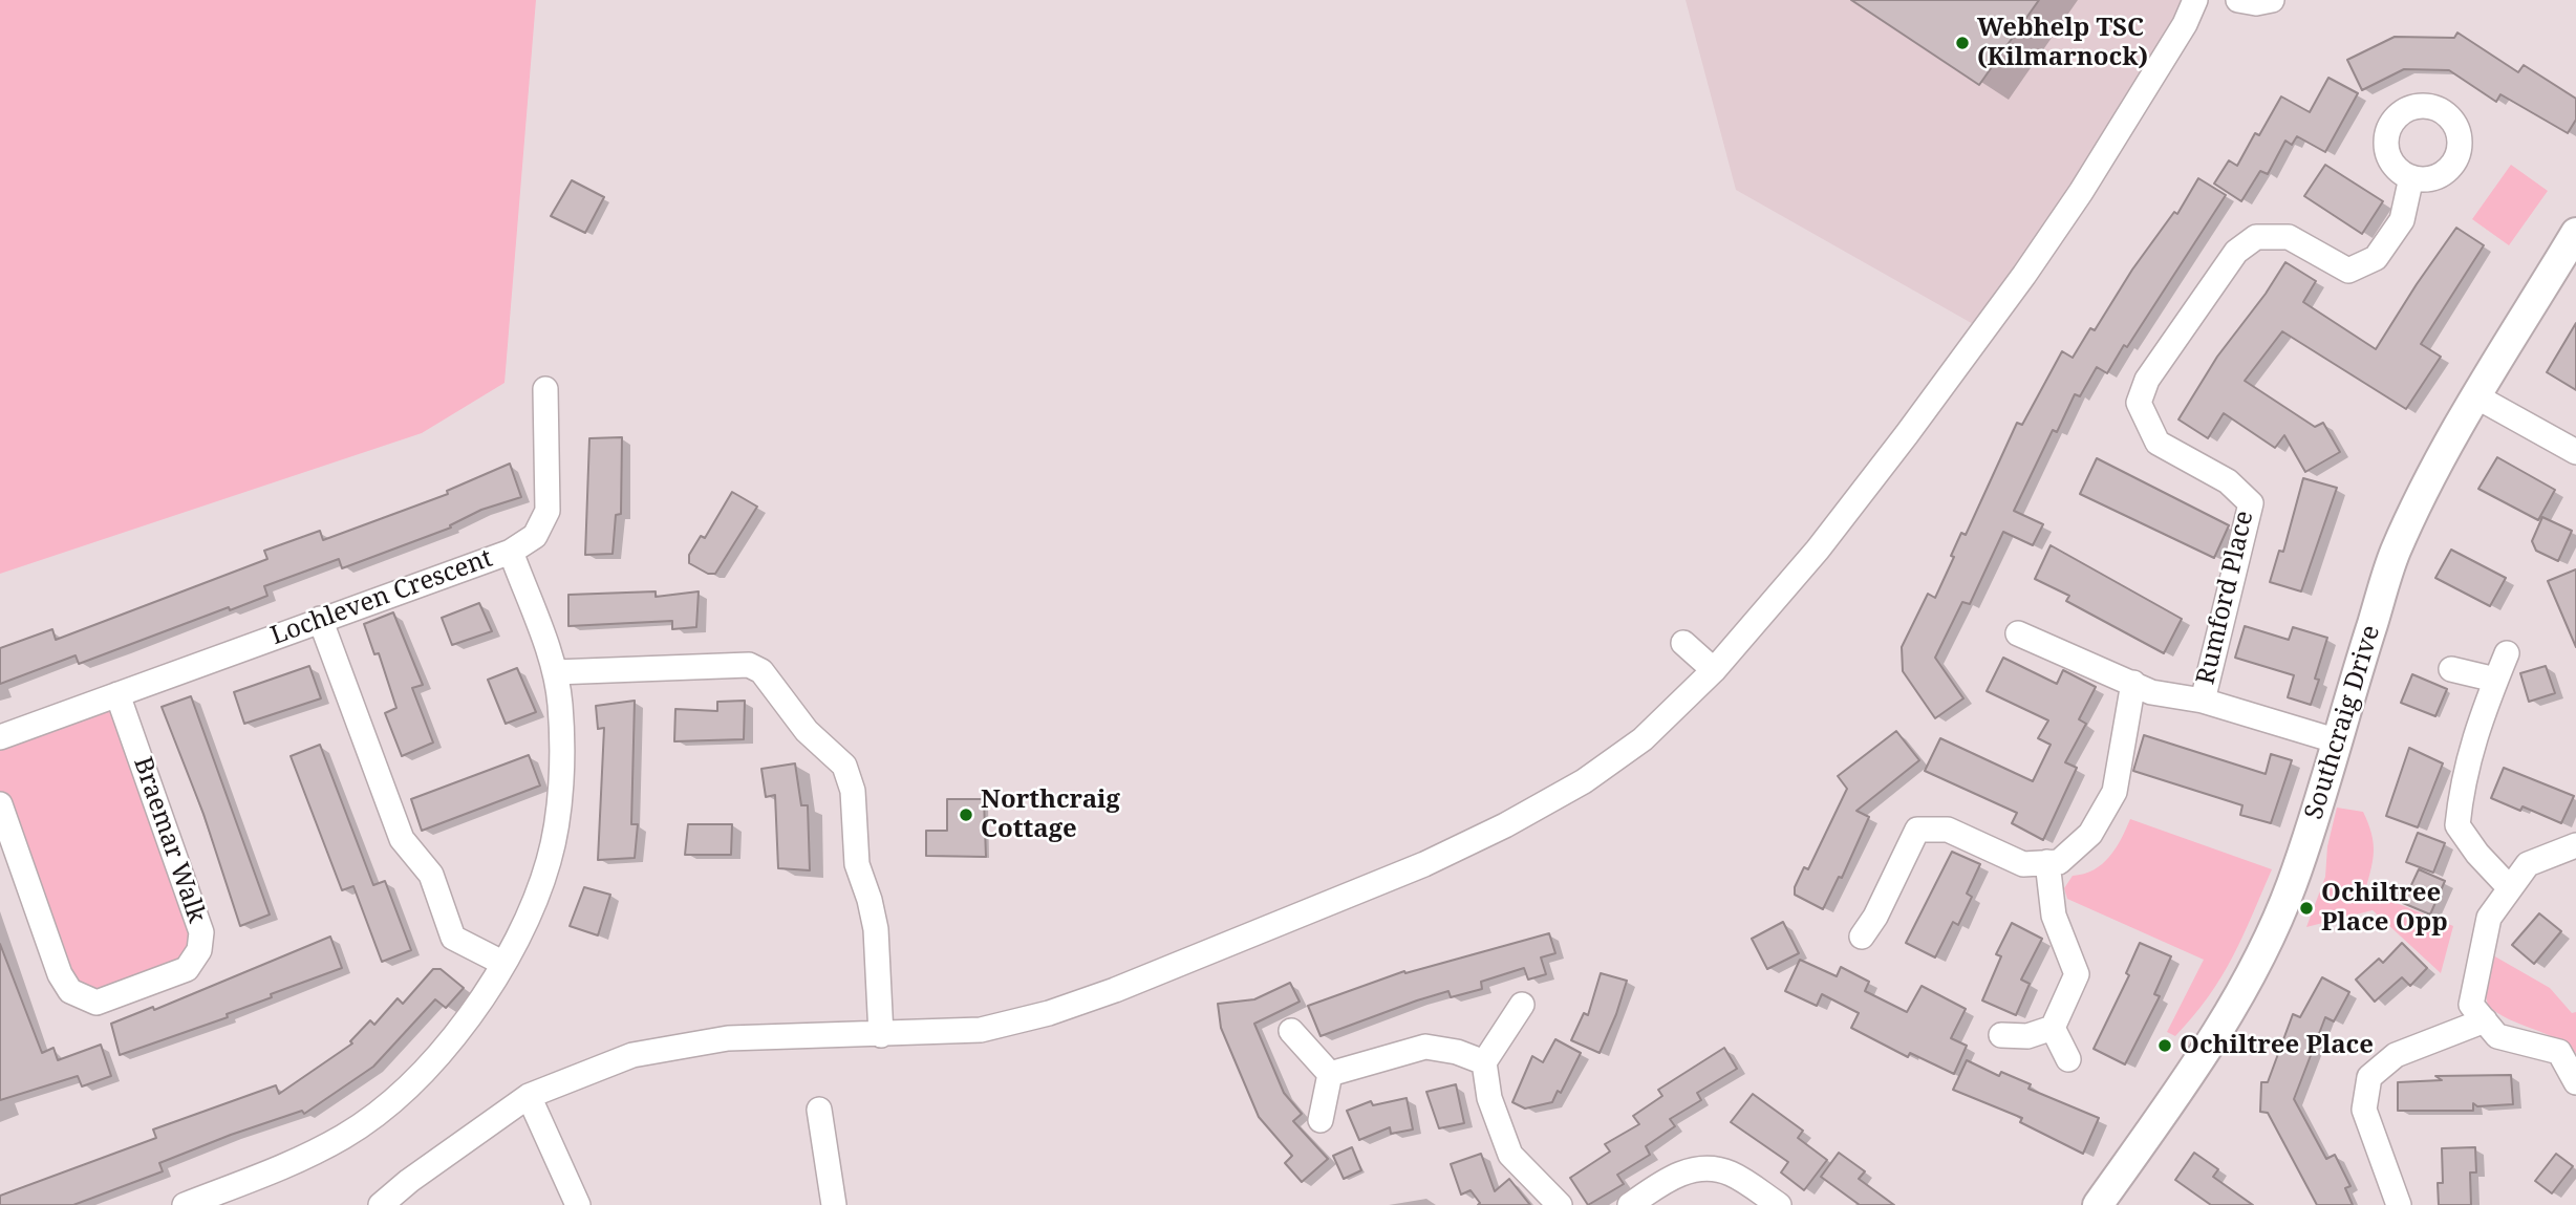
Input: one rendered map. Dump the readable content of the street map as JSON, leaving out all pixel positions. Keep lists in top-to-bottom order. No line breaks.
{"streets":{"street":["Lochleven Crescent","Rumford Place","Southcraig Drive","Braemar Walk"]},"crossings":[["Lochleven Crescent","Braemar Walk"]],"places":["Webhelp TSC (Kilmarnock)","Northcraig Cottage","Ochiltree Place Opp","Ochiltree Place"]}
